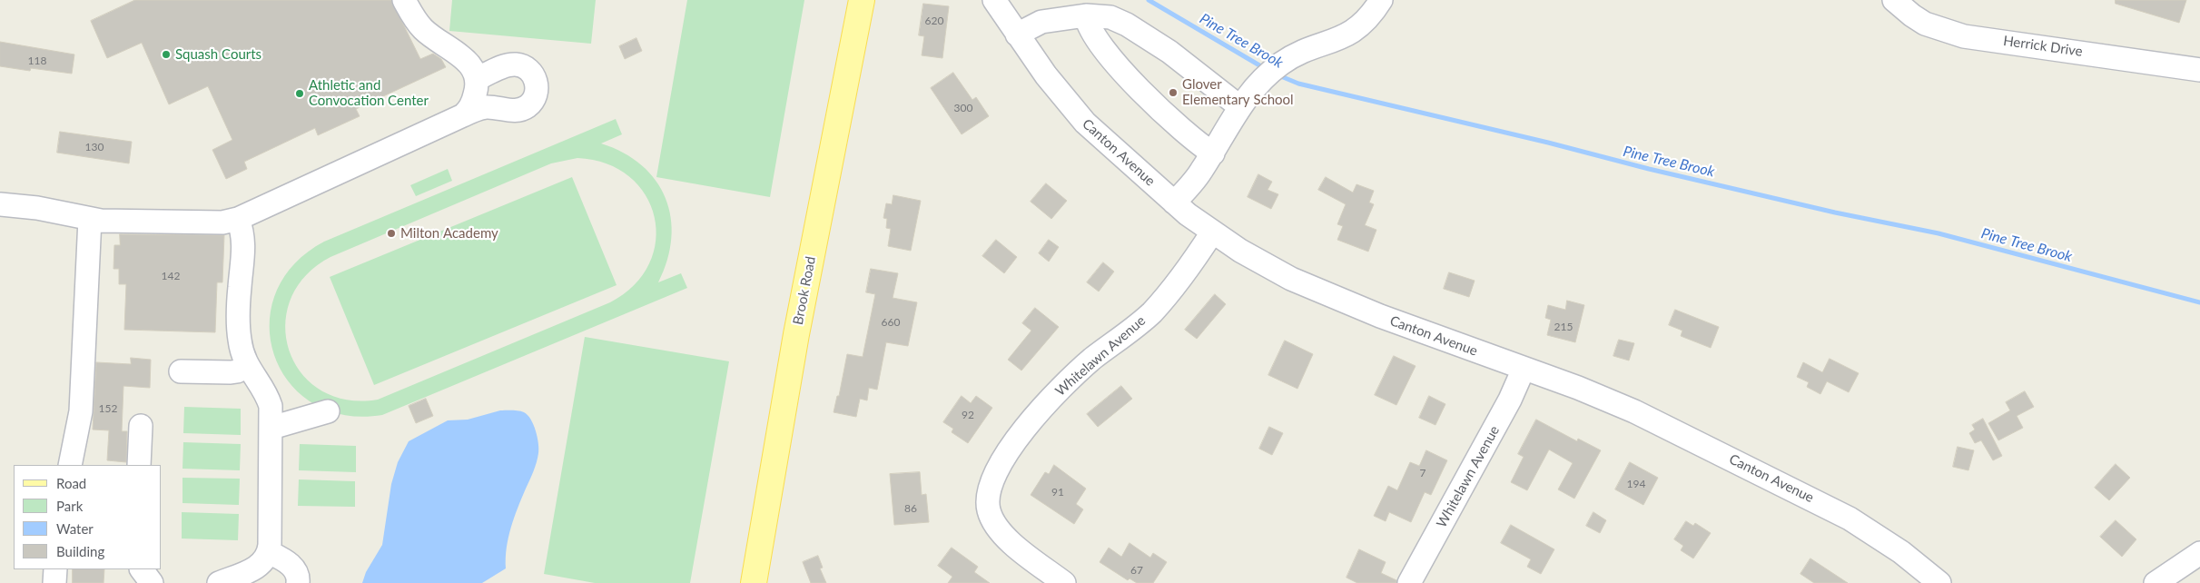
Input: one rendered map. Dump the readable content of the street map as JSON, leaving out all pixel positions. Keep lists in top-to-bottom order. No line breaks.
{"streets":{"main road":["Brook Road"],"street":["Herrick Drive","Canton Avenue","Whitelawn Avenue"]},"crossings":[["Canton Avenue","Whitelawn Avenue"]],"water":["Pine Tree Brook"],"places":["Squash Courts","Glover Elementary School","Athletic and Convocation Center","Milton Academy"],"house_numbers":["620","118","300","130","142","660","215","152","92","7","194","91","86","67"],"legend":["Road","Park","Water","Building"]}
